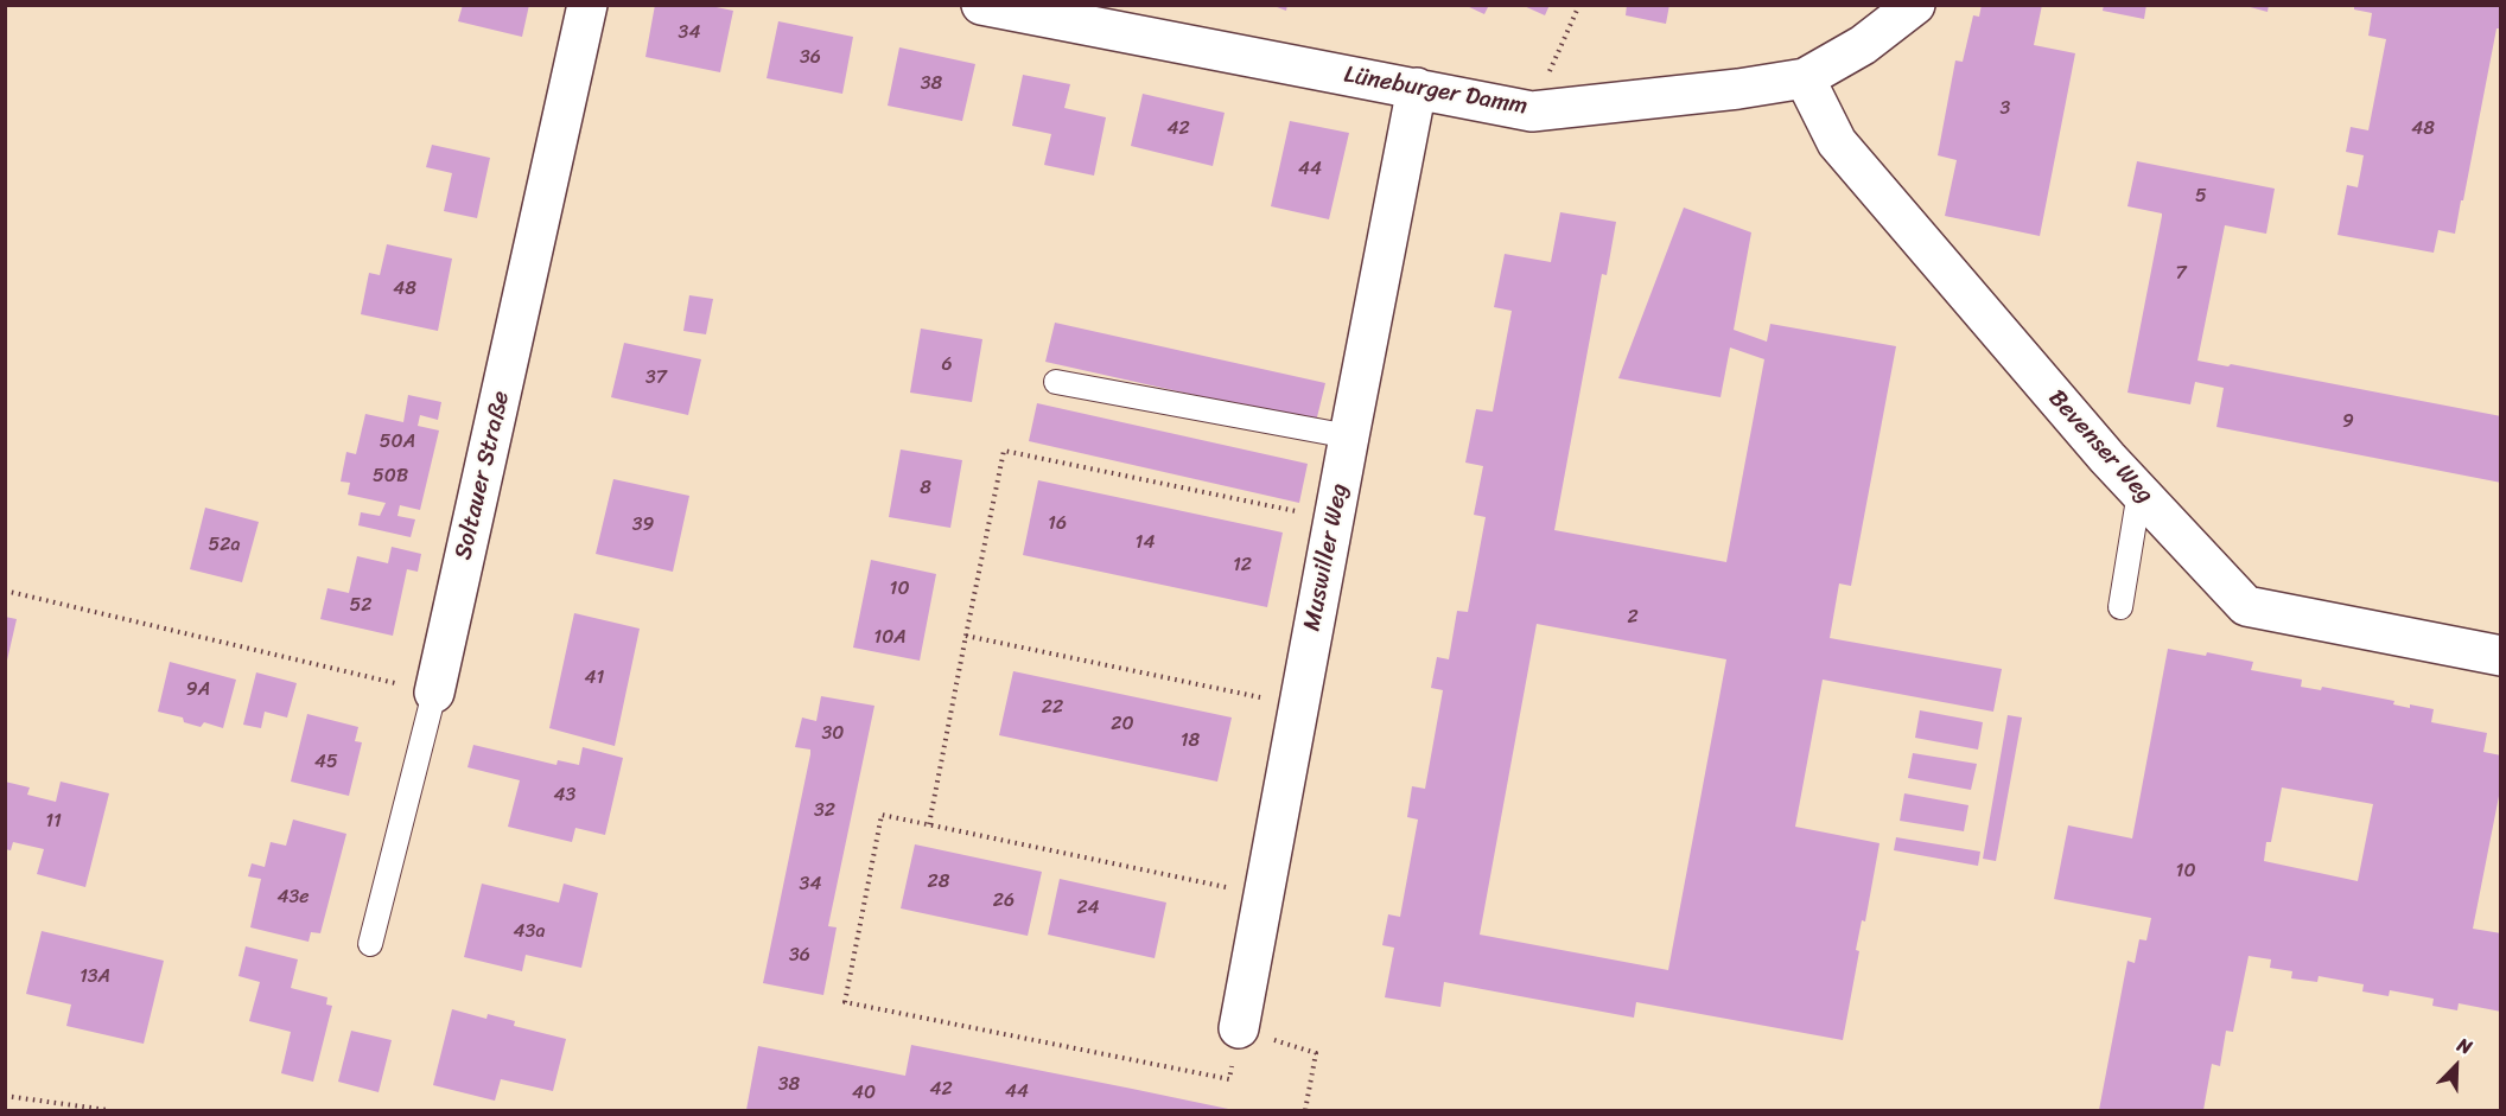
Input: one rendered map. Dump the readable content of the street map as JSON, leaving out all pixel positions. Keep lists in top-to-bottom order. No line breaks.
{"streets":{"street":["Lüneburger Damm","Bevenser Weg","Soltauer Straße","Muswiller Weg"]},"crossings":[["Lüneburger Damm","Bevenser Weg"],["Lüneburger Damm","Muswiller Weg"]],"house_numbers":["34","36","38","3","42","48","44","5","7","48","6","37","9","50A","50B","8","16","39","14","52a","12","10","52","2","10A","41","9A","22","20","30","18","45","43","32","11","10","28","34","43e","26","24","43a","36","13A","38","42","44","40"],"north":"top right"}
